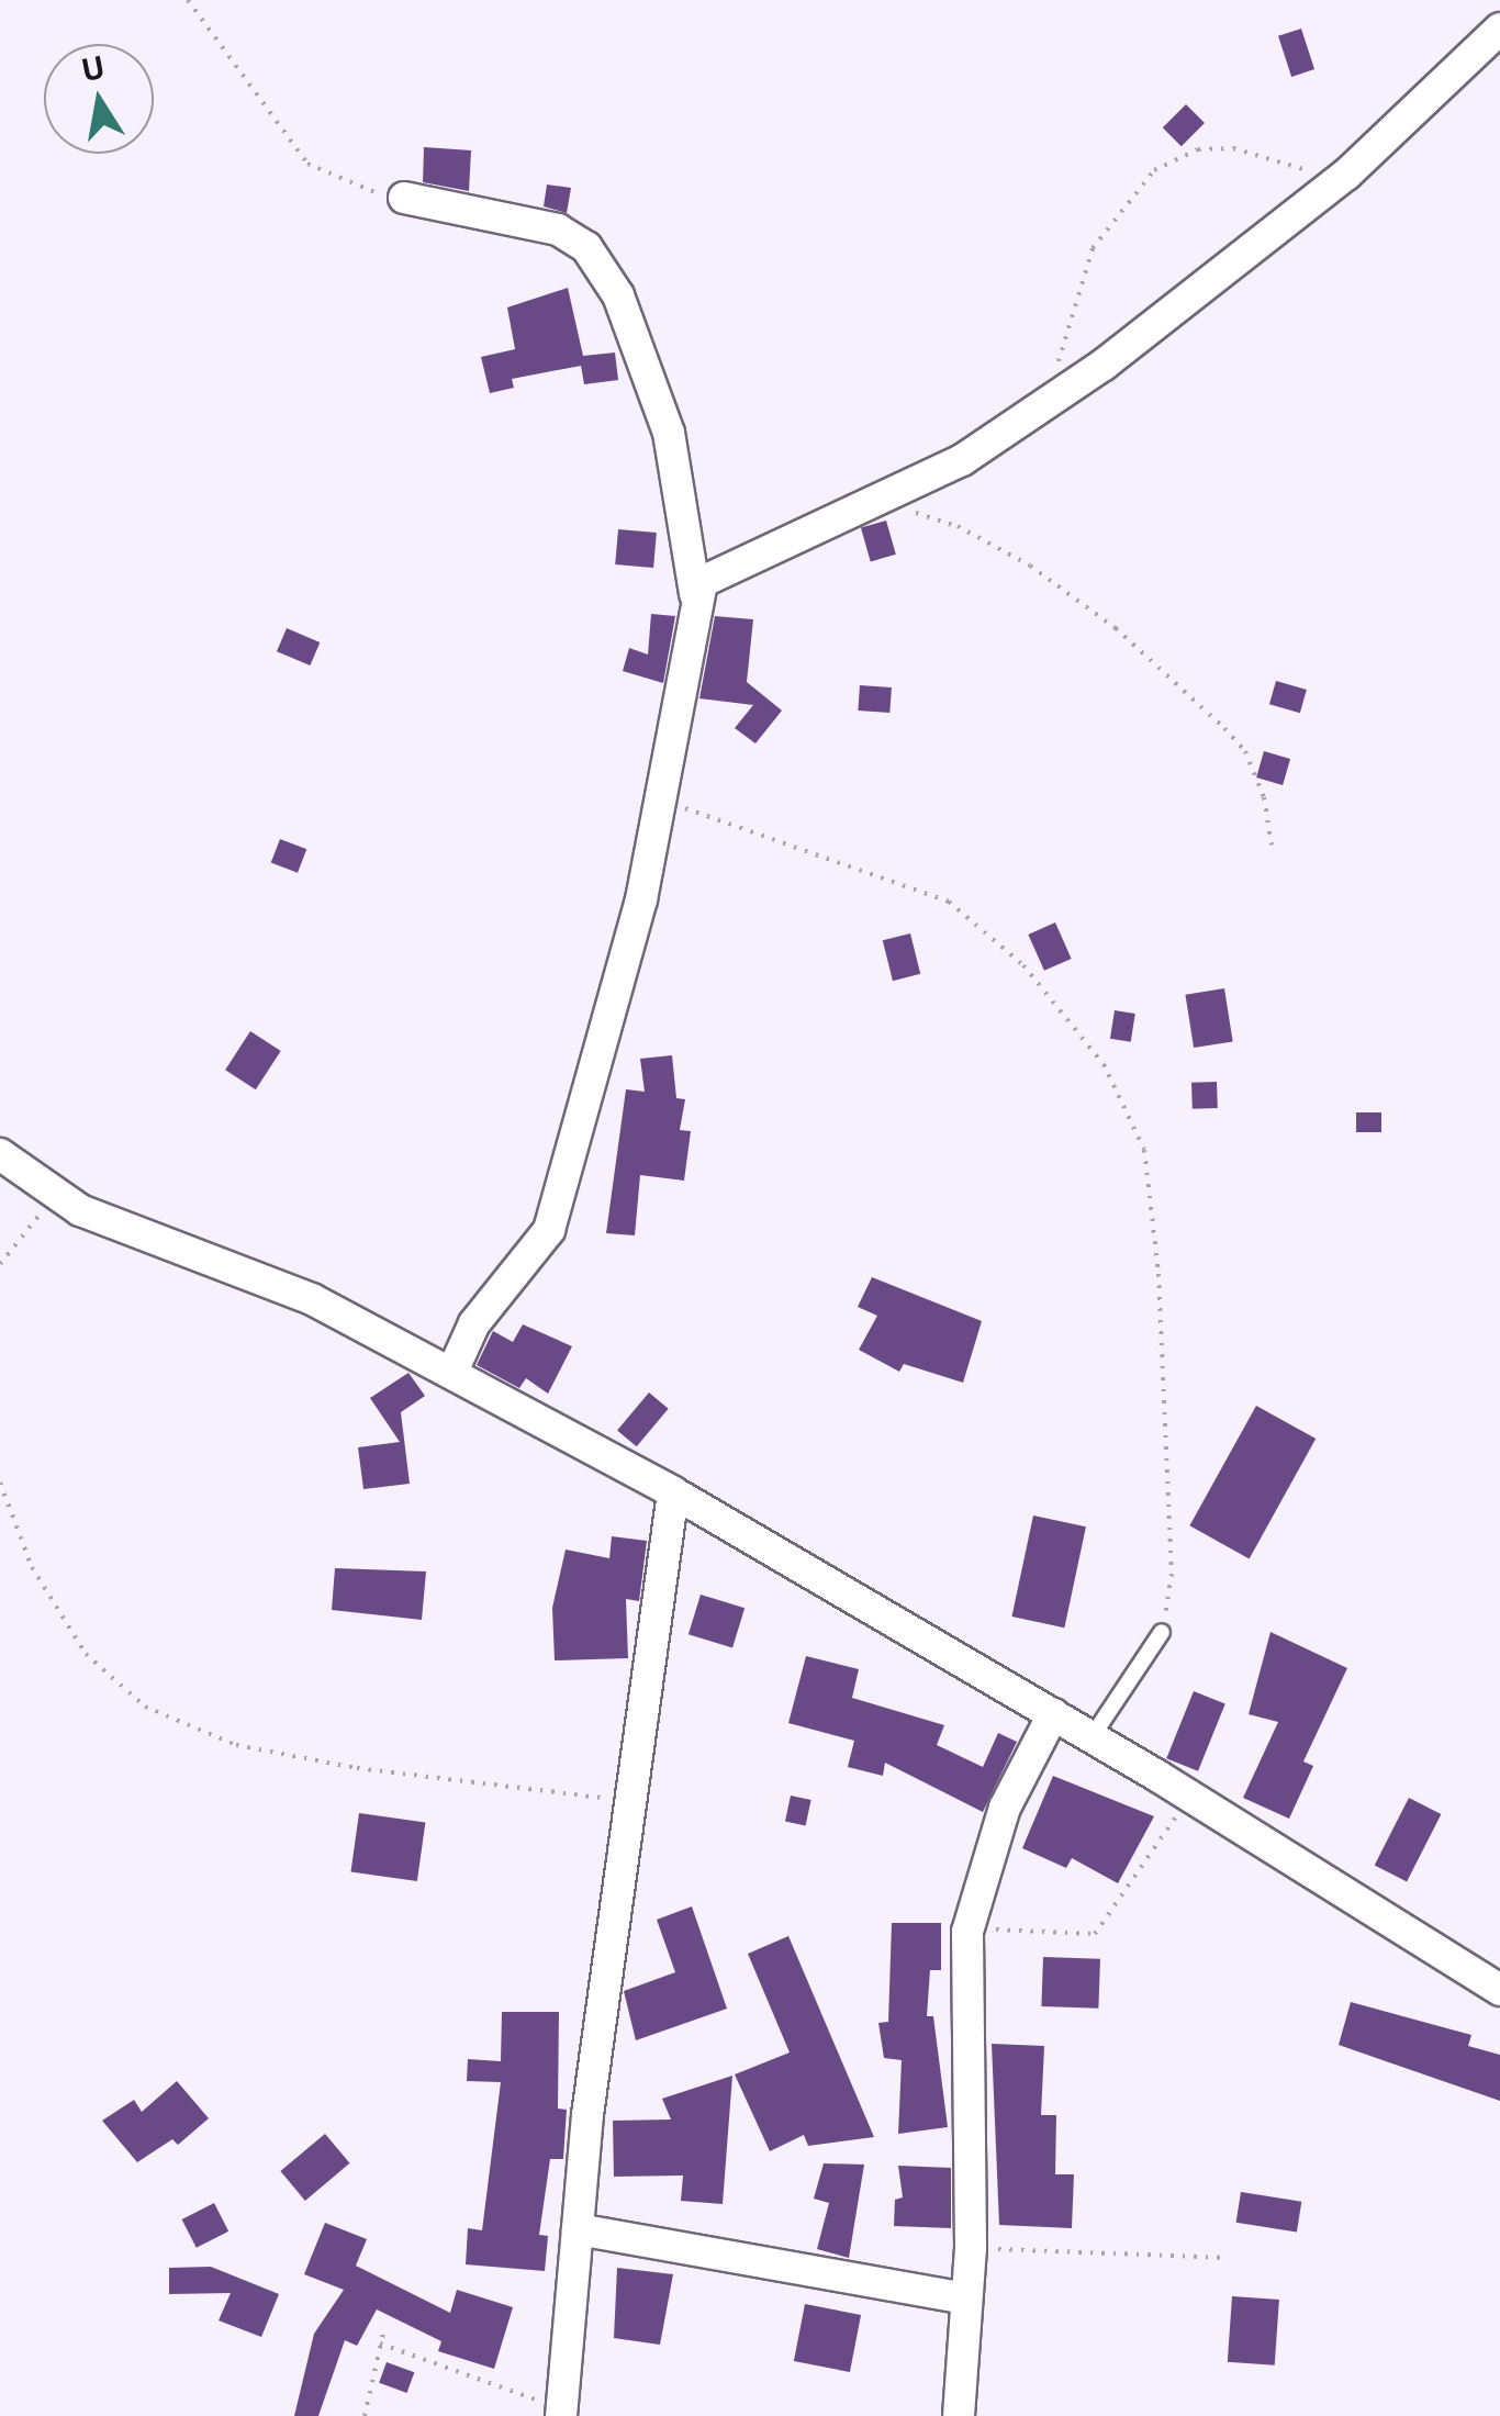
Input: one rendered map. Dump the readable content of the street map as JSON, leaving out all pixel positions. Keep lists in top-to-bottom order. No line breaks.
{"north":"top"}
